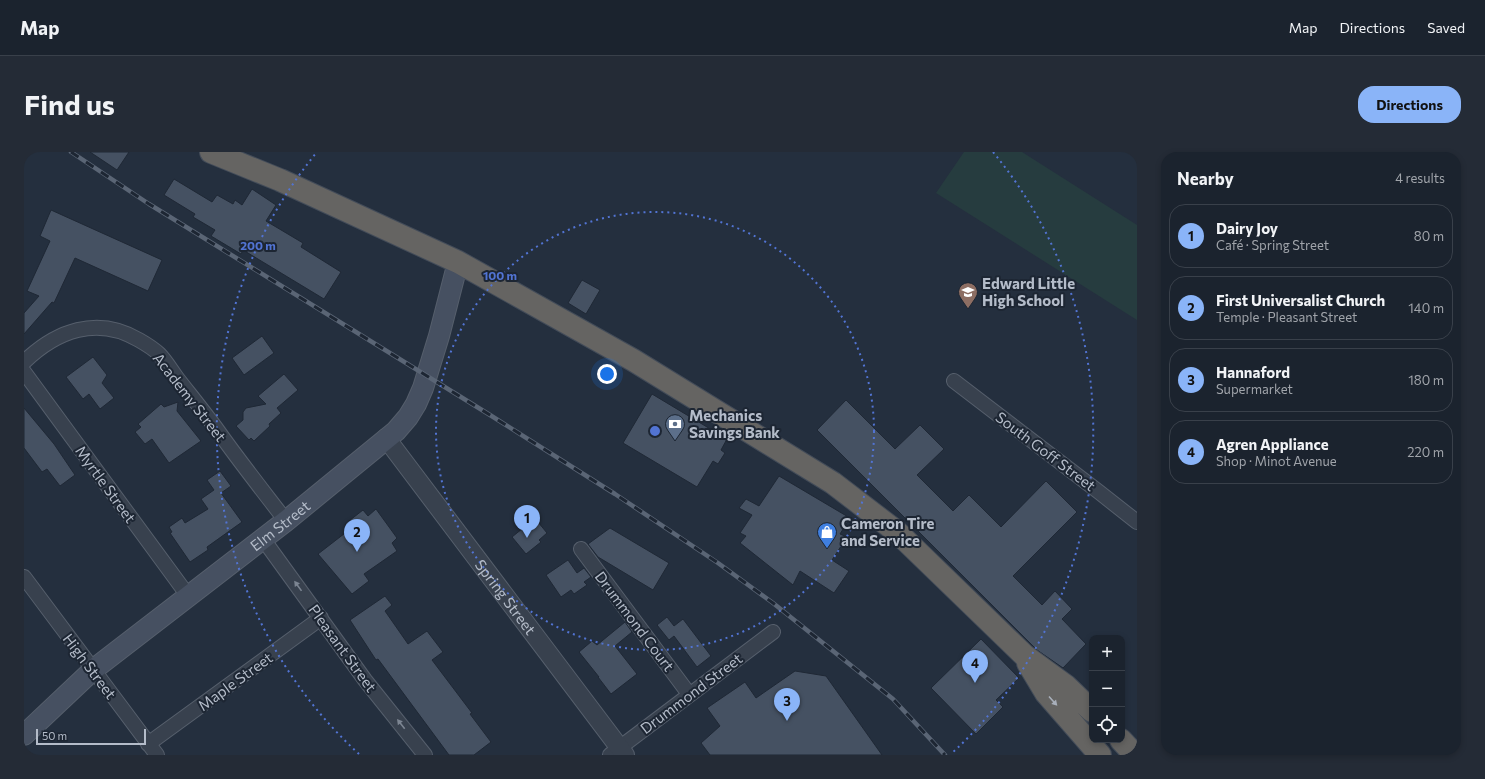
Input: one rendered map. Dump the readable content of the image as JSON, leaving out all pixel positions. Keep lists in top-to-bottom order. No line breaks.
{"streets":{"main road":["Elm Street"],"street":["Academy Street","South Goff Street","Myrtle Street","Spring Street","Drummond Court","Pleasant Street","High Street","Maple Street","Drummond Street"]},"crossings":[["Academy Street","Elm Street"],["Myrtle Street","Elm Street"],["Elm Street","Spring Street"],["Elm Street","Pleasant Street"],["Elm Street","High Street"],["Spring Street","Drummond Street"],["Drummond Court","Drummond Street"],["Pleasant Street","Maple Street"],["High Street","Maple Street"]],"one_way":["Pleasant Street"],"places":{"school or university":["Edward Little High School"],"bank":["Mechanics Savings Bank"],"shop":["Cameron Tire and Service"]},"scale_bar":"50 m","page":{"header":"Map","nav":["Map","Directions","Saved"],"buttons":"Directions","title":"Find us","heading":["Nearby","4 results"],"list":[{"mark":"1","name":"Dairy Joy","note":"Café · Spring Street","value":"80 m"},{"mark":"2","name":"First Universalist Church","note":"Temple · Pleasant Street","value":"140 m"},{"mark":"3","name":"Hannaford","note":"Supermarket","value":"180 m"},{"mark":"4","name":"Agren Appliance","note":"Shop · Minot Avenue","value":"220 m"}],"pins":["1","2","4","3"],"map_buttons":["+","−"],"scale":"50 m"},"rings":["200 m","100 m"]}
